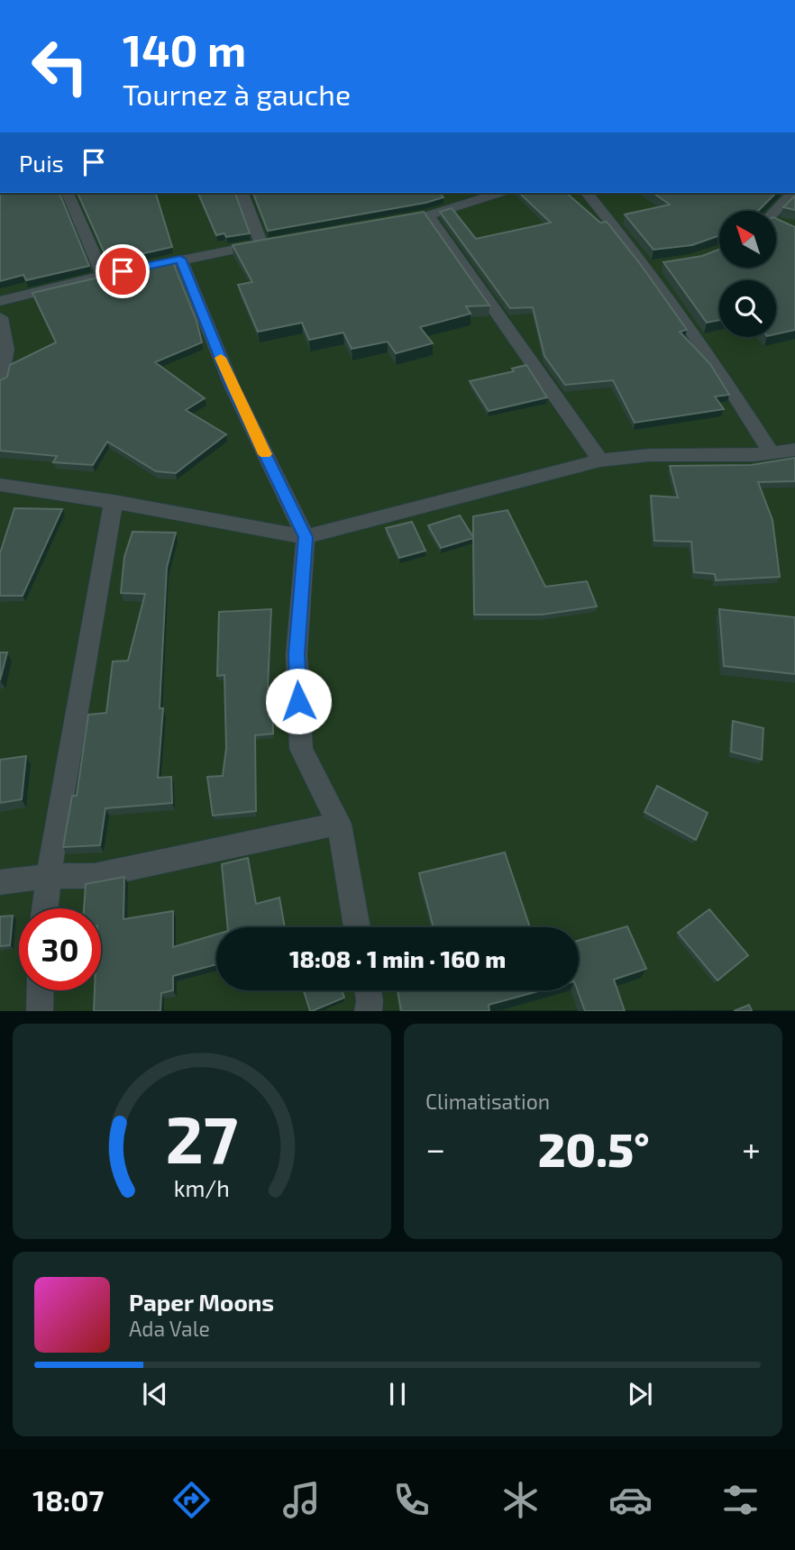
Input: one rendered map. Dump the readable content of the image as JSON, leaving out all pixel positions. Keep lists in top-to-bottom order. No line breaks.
{"north":"top left","page":{"turn":["140 m","Tournez à gauche"],"then":"Puis","limit":"30","trip":"18:08 · 1 min · 160 m","tile":"Climatisation","heat":["−","20.5°","+"],"song":["Paper Moons","Ada Vale"],"tabs":"18:07","gauge":["27","km/h"]}}
